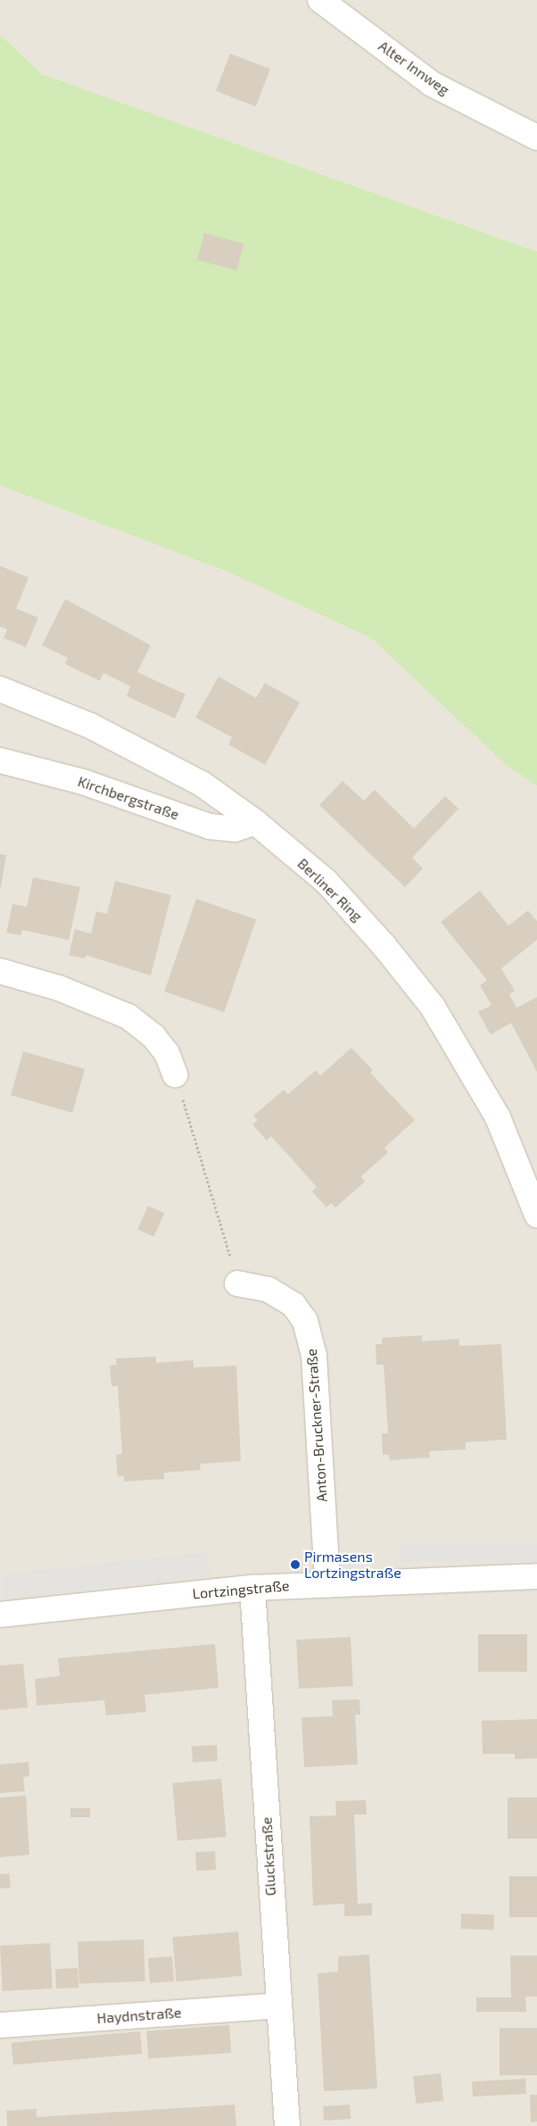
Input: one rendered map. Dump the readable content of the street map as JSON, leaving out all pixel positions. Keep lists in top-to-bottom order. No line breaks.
{"streets":{"street":["Alter Innweg","Kirchbergstraße","Berliner Ring","Anton-Bruckner-Straße","Lortzingstraße","Gluckstraße","Haydnstraße"]},"crossings":[["Kirchbergstraße","Berliner Ring"],["Anton-Bruckner-Straße","Lortzingstraße"],["Lortzingstraße","Gluckstraße"],["Gluckstraße","Haydnstraße"]],"places":["Pirmasens Lortzingstraße"]}
